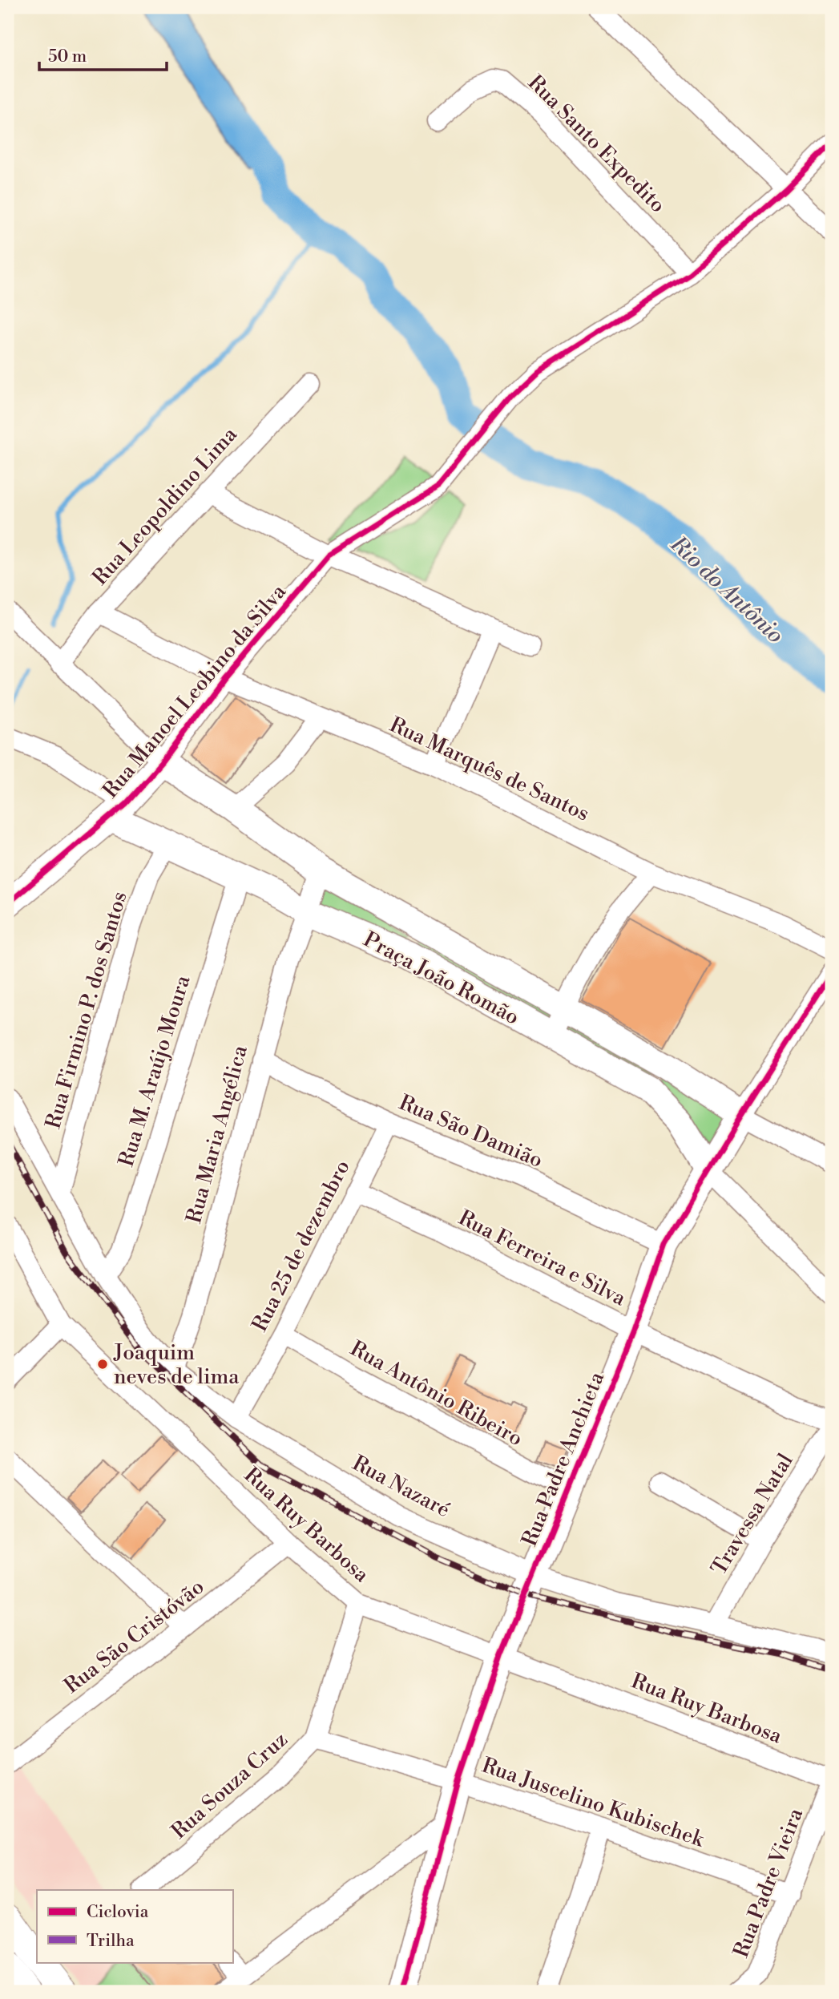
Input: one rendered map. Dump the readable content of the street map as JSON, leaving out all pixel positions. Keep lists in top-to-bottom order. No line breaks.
{"streets":{"street":["Rua Santo Expedito","Rua Leopoldino Lima","Rua Manoel Leobino da Silva","Rua Marquês de Santos","Praça João Romão","Rua Firmino P. dos Santos","Rua M. Araújo Moura","Rua São Damião","Rua Maria Angélica","Rua 25 de dezembro","Rua Ferreira e Silva","Rua Antônio Ribeiro","Rua Padre Anchieta","Rua Nazaré","Travessa Natal","Rua Ruy Barbosa","Rua São Cristóvão","Rua Souza Cruz","Rua Juscelino Kubischek","Rua Padre Vieira"]},"crossings":[["Rua Santo Expedito","Rua Manoel Leobino da Silva"],["Rua Leopoldino Lima","Rua Marquês de Santos"],["Rua Manoel Leobino da Silva","Rua Marquês de Santos"],["Rua Manoel Leobino da Silva","Praça João Romão"],["Praça João Romão","Rua Firmino P. dos Santos"],["Praça João Romão","Rua M. Araújo Moura"],["Praça João Romão","Rua Maria Angélica"],["Praça João Romão","Rua Padre Anchieta"],["Rua Firmino P. dos Santos","Rua Nazaré"],["Rua M. Araújo Moura","Rua Nazaré"],["Rua São Damião","Rua Maria Angélica"],["Rua São Damião","Rua 25 de dezembro"],["Rua São Damião","Rua Padre Anchieta"],["Rua Maria Angélica","Rua Nazaré"],["Rua 25 de dezembro","Rua Ferreira e Silva"],["Rua 25 de dezembro","Rua Antônio Ribeiro"],["Rua 25 de dezembro","Rua Nazaré"],["Rua Ferreira e Silva","Rua Padre Anchieta"],["Rua Antônio Ribeiro","Rua Padre Anchieta"],["Rua Padre Anchieta","Rua Nazaré"],["Rua Padre Anchieta","Rua Ruy Barbosa"],["Rua Padre Anchieta","Rua Juscelino Kubischek"],["Rua Nazaré","Travessa Natal"],["Rua Ruy Barbosa","Rua São Cristóvão"],["Rua Ruy Barbosa","Rua Souza Cruz"],["Rua Ruy Barbosa","Rua Padre Vieira"],["Rua Souza Cruz","Rua Juscelino Kubischek"],["Rua Juscelino Kubischek","Rua Padre Vieira"]],"water":["Rio do Antônio"],"places":["Joaquim neves de lima"],"legend":["Ciclovia","Trilha"],"scale_bar":"50 m"}
